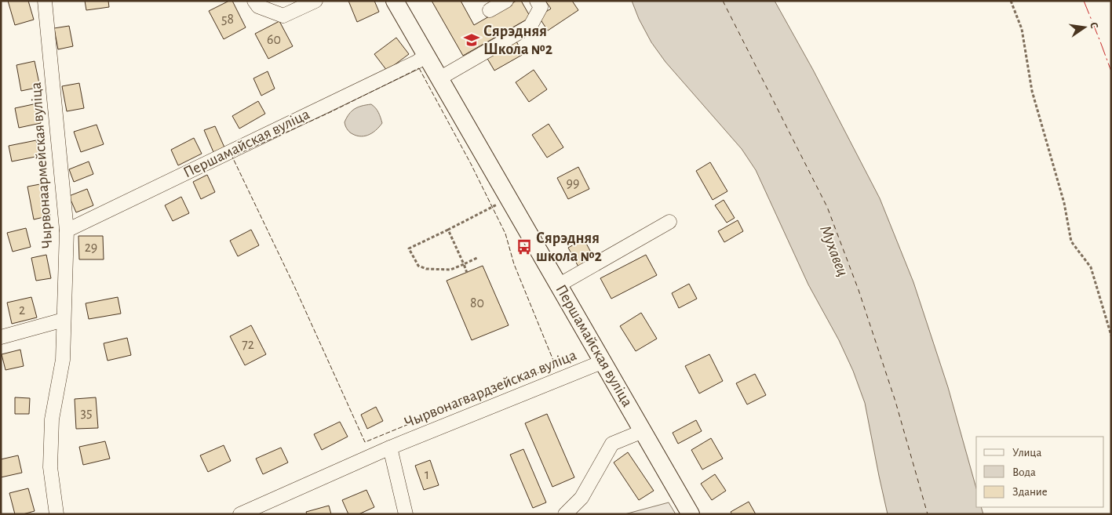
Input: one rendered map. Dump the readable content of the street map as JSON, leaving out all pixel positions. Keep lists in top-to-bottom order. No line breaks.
{"streets":{"main road":["Першамайская вуліца"],"street":["Чырвонаармейская вуліца","Чырвонагвардзейская вуліца"]},"crossings":[["Першамайская вуліца","Чырвонаармейская вуліца"],["Першамайская вуліца","Чырвонагвардзейская вуліца"]],"water":["Мухавец"],"places":{"school or university":["Сярэдняя Школа №2"],"bus stop":["Сярэдняя школа №2"]},"house_numbers":["58","60","99","29","80","2","72","35","1"],"legend":["Улица","Вода","Здание"],"north":"right"}
